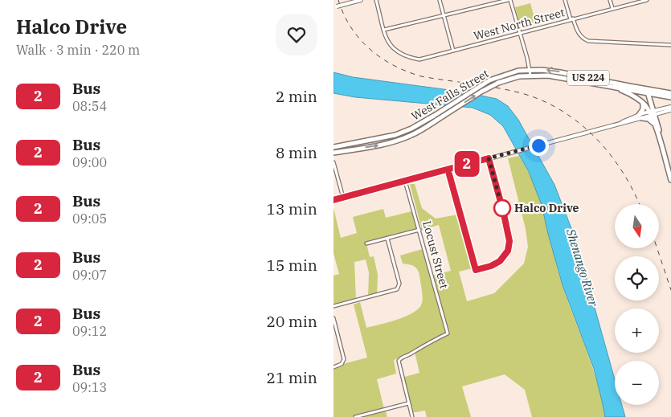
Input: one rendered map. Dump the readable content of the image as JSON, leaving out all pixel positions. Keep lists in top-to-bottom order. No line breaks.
{"streets":{"main road":["US 224","West Falls Street"],"street":["West North Street","Locust Street"]},"water":["Shenango River"],"places":["Halco Drive"],"lines":["bus line 2"],"north":"bottom","page":{"heading":["Halco Drive","Walk · 3 min · 220 m"],"on_map":"2","list":[{"mark":"2","name":"Bus","note":"08:54","value":"2 min"},{"mark":"2","name":"Bus","note":"09:00","value":"8 min"},{"mark":"2","name":"Bus","note":"09:05","value":"13 min"},{"mark":"2","name":"Bus","note":"09:07","value":"15 min"},{"mark":"2","name":"Bus","note":"09:12","value":"20 min"},{"mark":"2","name":"Bus","note":"09:13","value":"21 min"}],"map_buttons":["+","−"]}}
